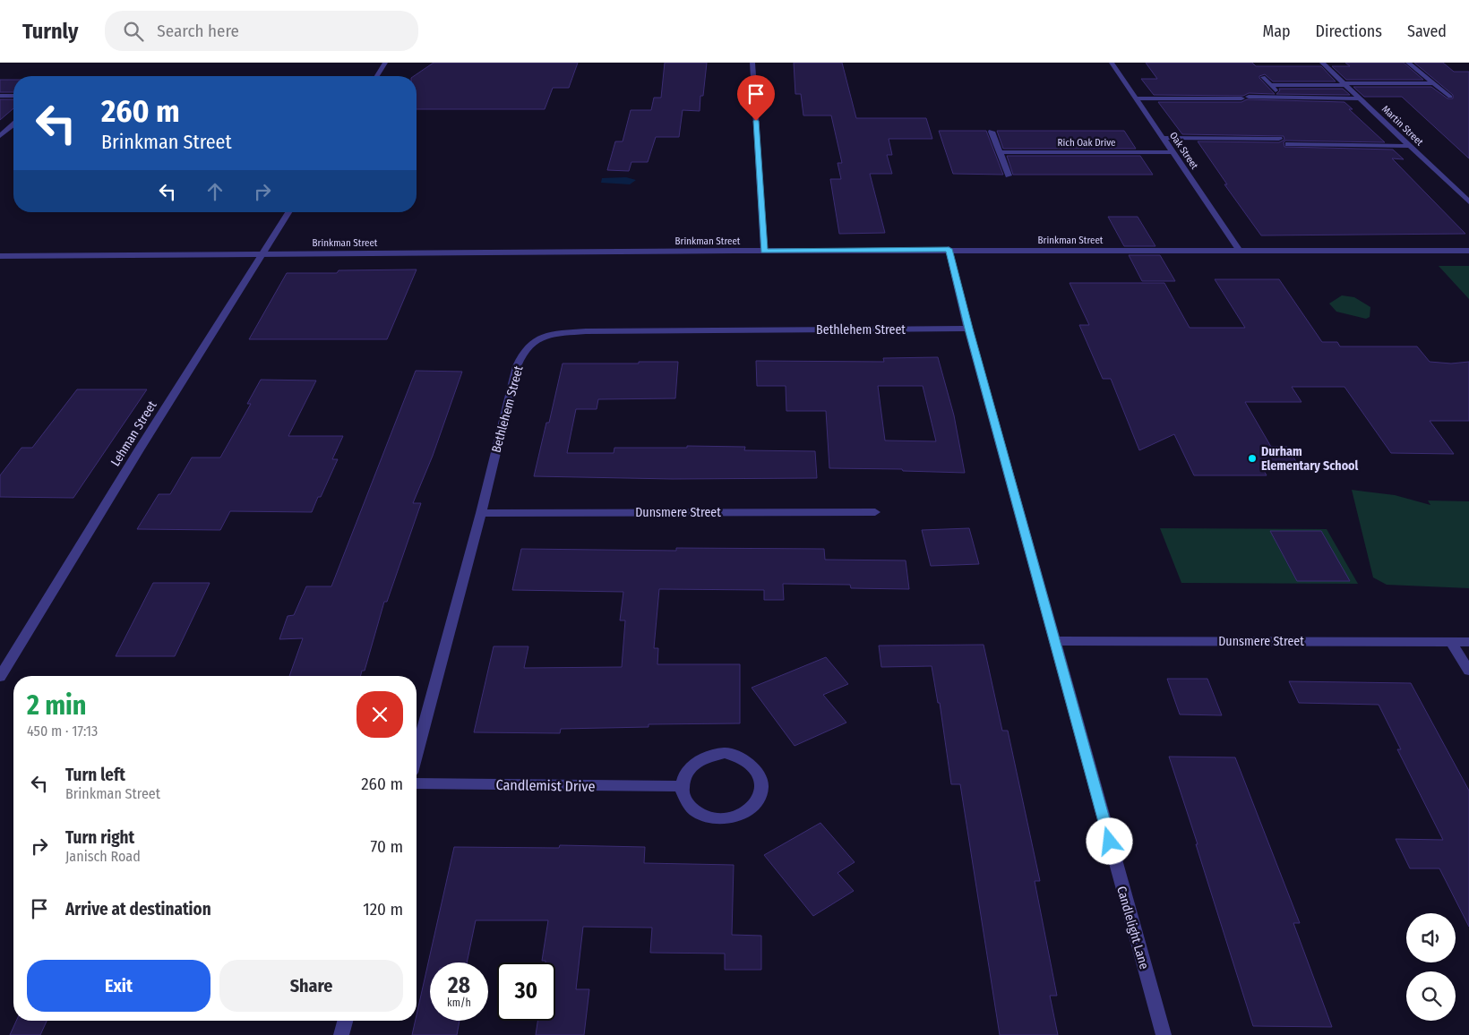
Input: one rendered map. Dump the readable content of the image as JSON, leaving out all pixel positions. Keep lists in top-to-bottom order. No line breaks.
{"streets":{"street":["Martin Street","Rich Oak Drive","Oak Street","Brinkman Street","Bethlehem Street","Lehman Street","Dunsmere Street","Candlemist Drive","Candlelight Lane"]},"crossings":[["Rich Oak Drive","Oak Street"],["Oak Street","Brinkman Street"],["Brinkman Street","Lehman Street"],["Brinkman Street","Candlelight Lane"],["Bethlehem Street","Dunsmere Street"],["Bethlehem Street","Candlelight Lane"],["Dunsmere Street","Candlelight Lane"]],"places":["Durham Elementary School"],"page":{"header":"Turnly","search":"Search here","nav":["Map","Directions","Saved"],"turn":["260 m","Brinkman Street"],"heading":["2 min","450 m · 17:13"],"list":[{"name":"Turn left","note":"Brinkman Street","value":"260 m"},{"name":"Turn right","note":"Janisch Road","value":"70 m"},{"name":"Arrive at destination","value":"120 m"}],"buttons":["Exit","Share"],"speed":"28 km/h","limit":"30"}}
